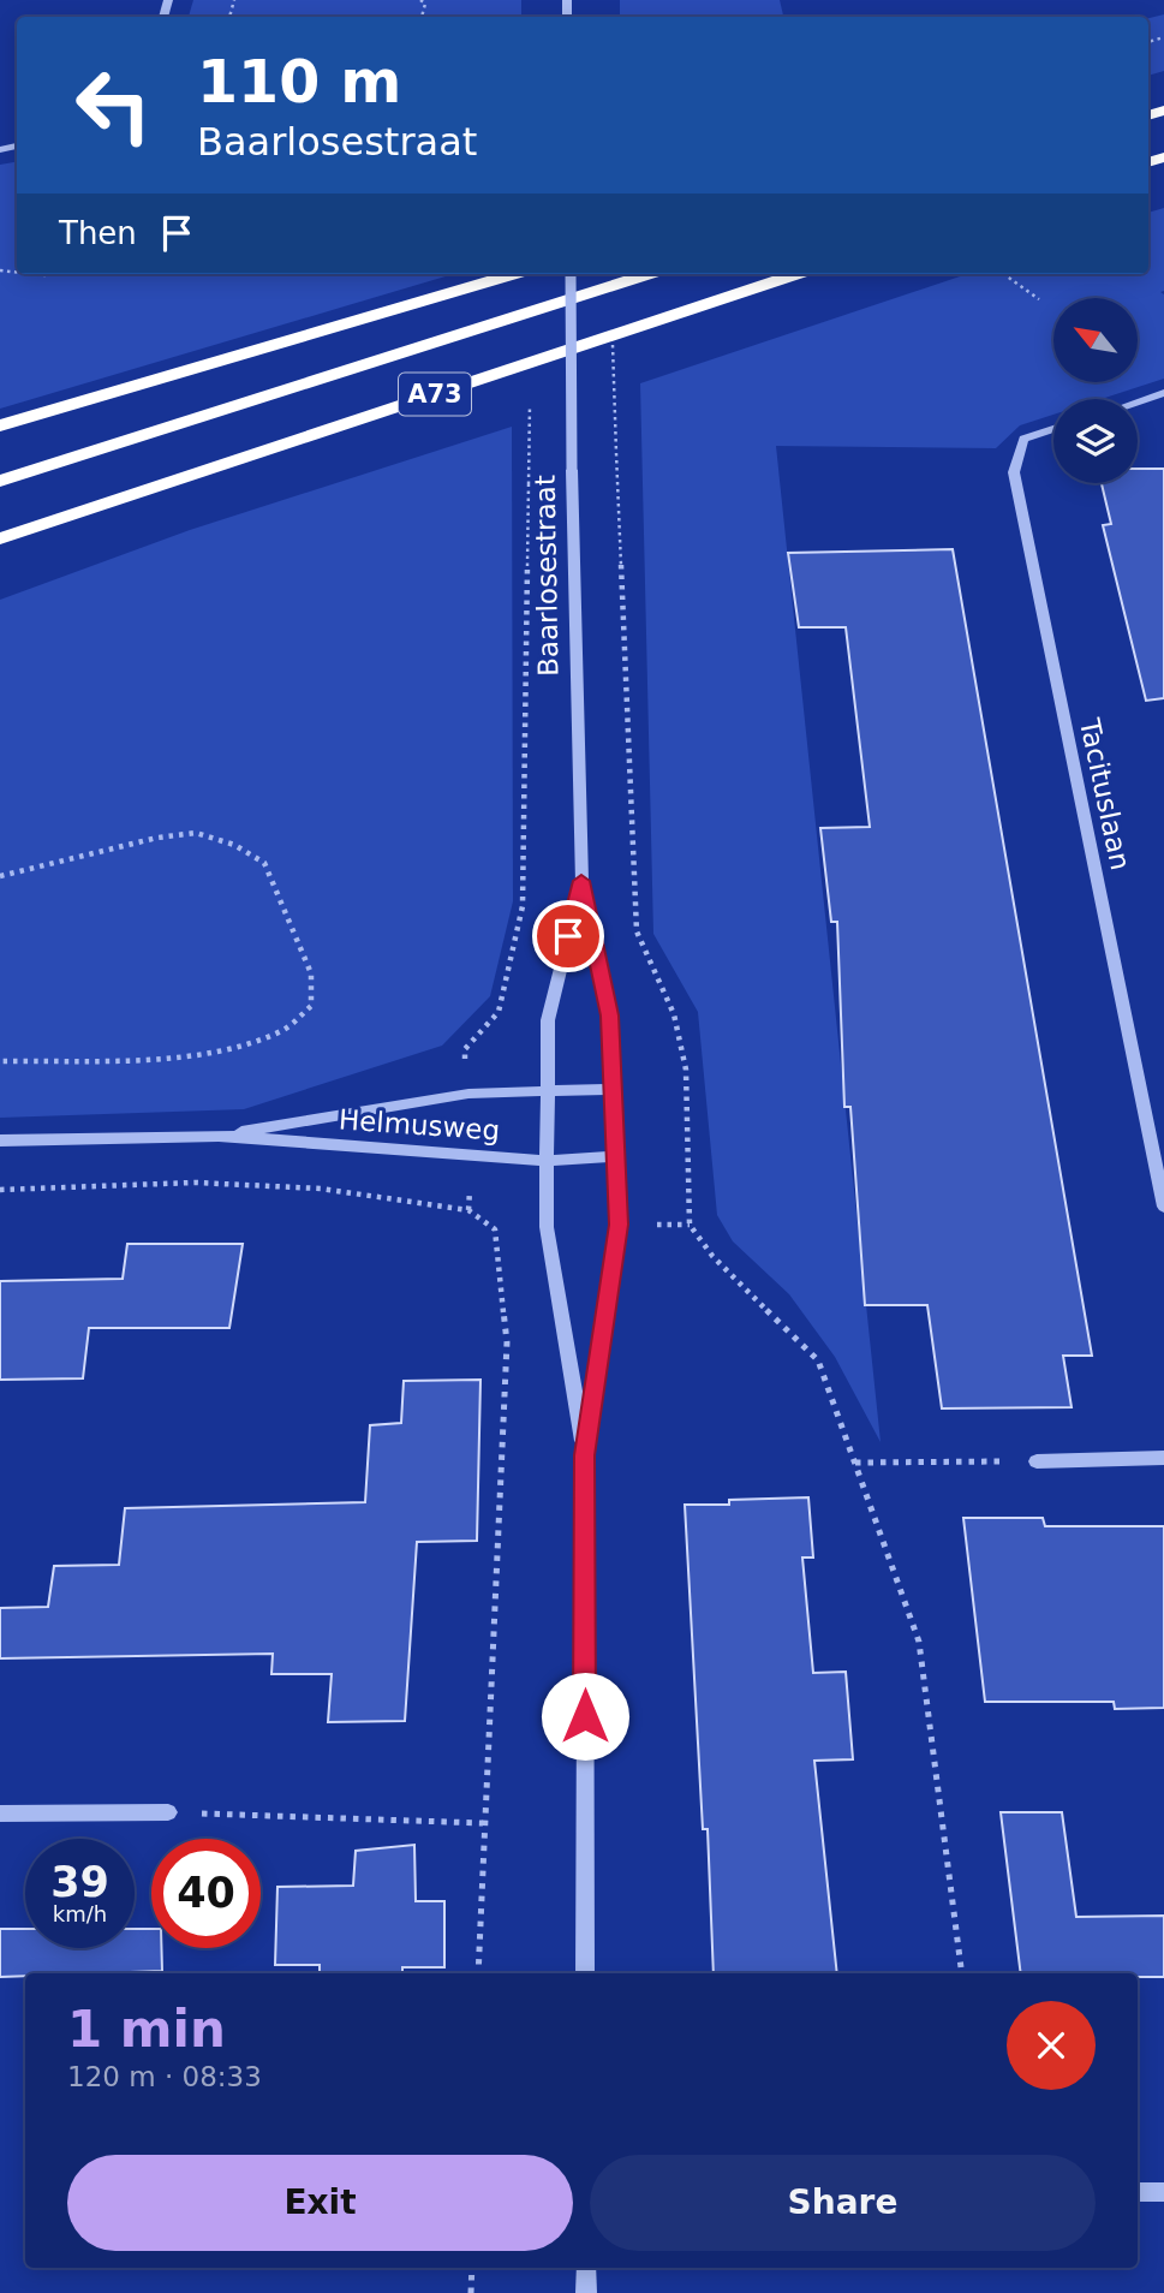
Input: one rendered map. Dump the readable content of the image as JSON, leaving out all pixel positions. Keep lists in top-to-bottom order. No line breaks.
{"streets":{"highway":["A73"],"street":["Baarlosestraat","Tacituslaan","Helmusweg"]},"crossings":[["Baarlosestraat","Helmusweg"]],"north":"top left","page":{"turn":["110 m","Baarlosestraat"],"then":"Then","speed":"39 km/h","limit":"40","heading":["1 min","120 m · 08:33"],"buttons":["Exit","Share"]}}
